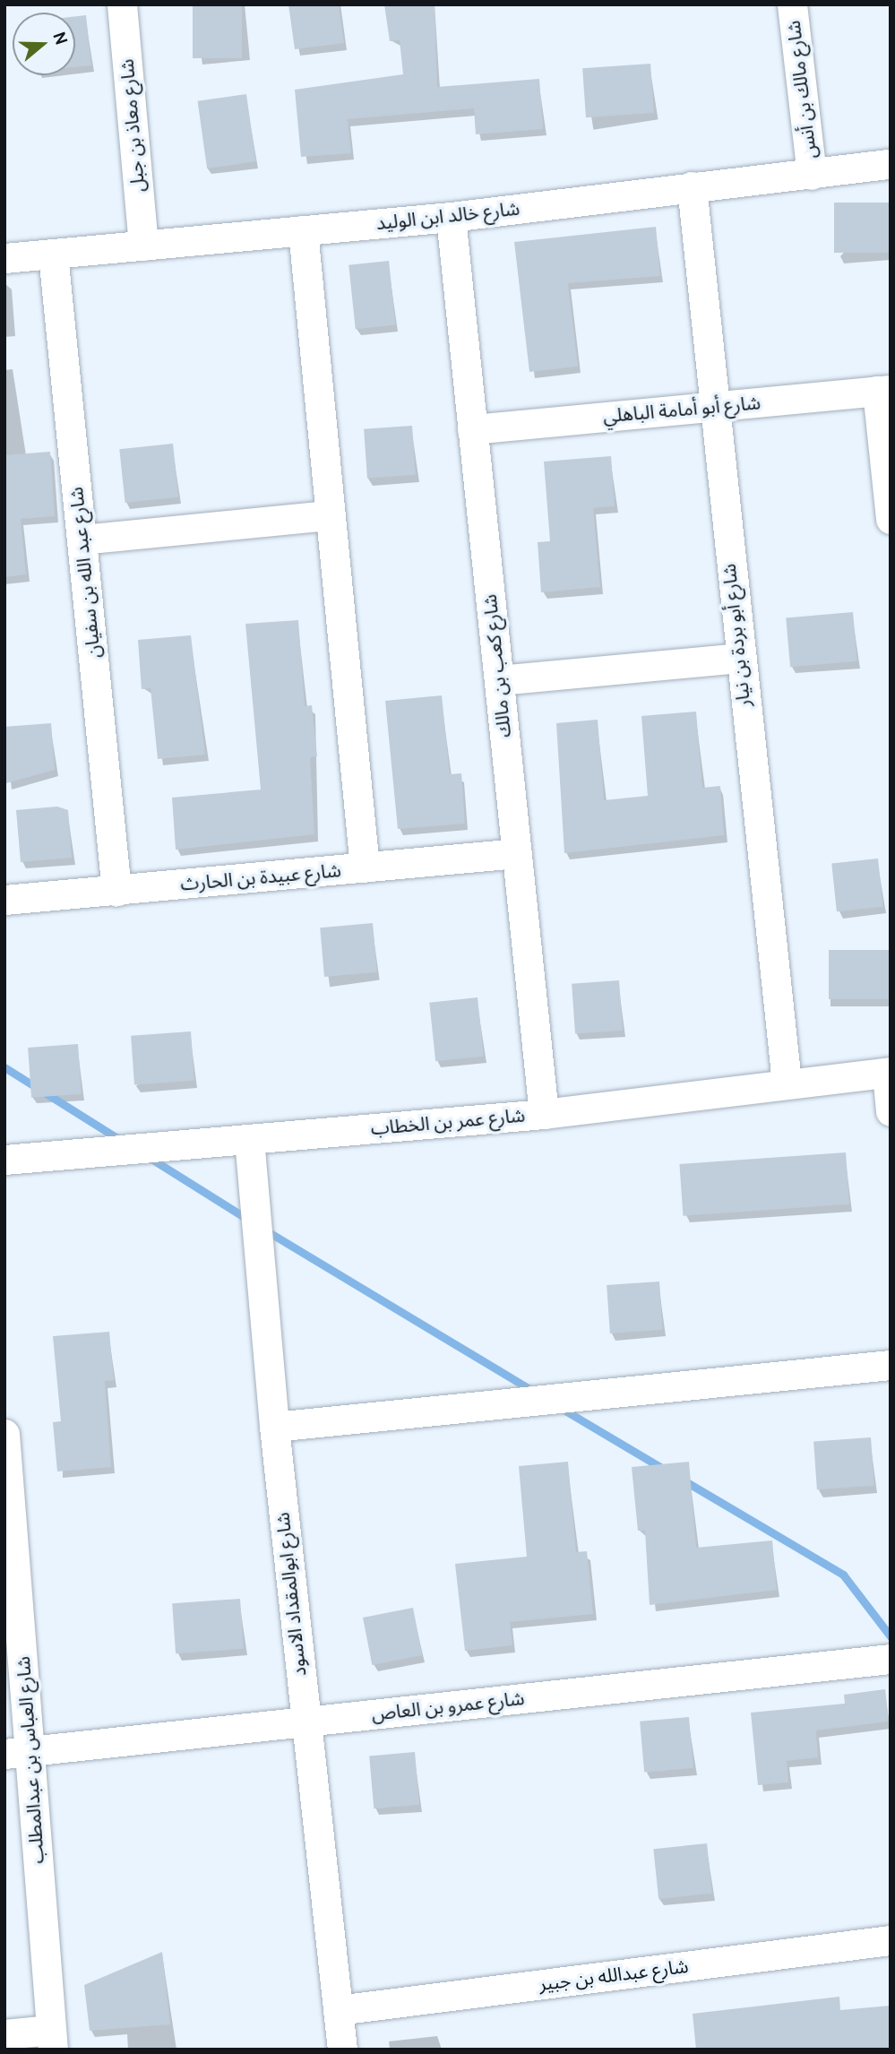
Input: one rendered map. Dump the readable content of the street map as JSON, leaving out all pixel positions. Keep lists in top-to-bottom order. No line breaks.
{"streets":{"street":["شارع مالك بن أنس","شارع معاذ بن جبل","شارع خالد ابن الوليد","شارع أبو أمامة الباهلي","شارع عبد الله بن سفيان","شارع أبو بردة بن نيار","شارع كعب بن مالك","شارع عبيدة بن الحارث","شارع عمر بن الخطاب","شارع ابوالمقداد الاسود","شارع عمرو بن العاص","شارع العباس بن عبدالمطلب","شارع عبدالله بن جبير"]},"crossings":[["شارع مالك بن أنس","شارع خالد ابن الوليد"],["شارع معاذ بن جبل","شارع خالد ابن الوليد"],["شارع خالد ابن الوليد","شارع عبد الله بن سفيان"],["شارع خالد ابن الوليد","شارع أبو بردة بن نيار"],["شارع خالد ابن الوليد","شارع كعب بن مالك"],["شارع أبو أمامة الباهلي","شارع أبو بردة بن نيار"],["شارع أبو أمامة الباهلي","شارع كعب بن مالك"],["شارع عبد الله بن سفيان","شارع عبيدة بن الحارث"],["شارع أبو بردة بن نيار","شارع عمر بن الخطاب"],["شارع كعب بن مالك","شارع عبيدة بن الحارث"],["شارع كعب بن مالك","شارع عمر بن الخطاب"],["شارع عمر بن الخطاب","شارع ابوالمقداد الاسود"],["شارع ابوالمقداد الاسود","شارع عمرو بن العاص"],["شارع ابوالمقداد الاسود","شارع عبدالله بن جبير"],["شارع عمرو بن العاص","شارع العباس بن عبدالمطلب"]],"north":"right"}
